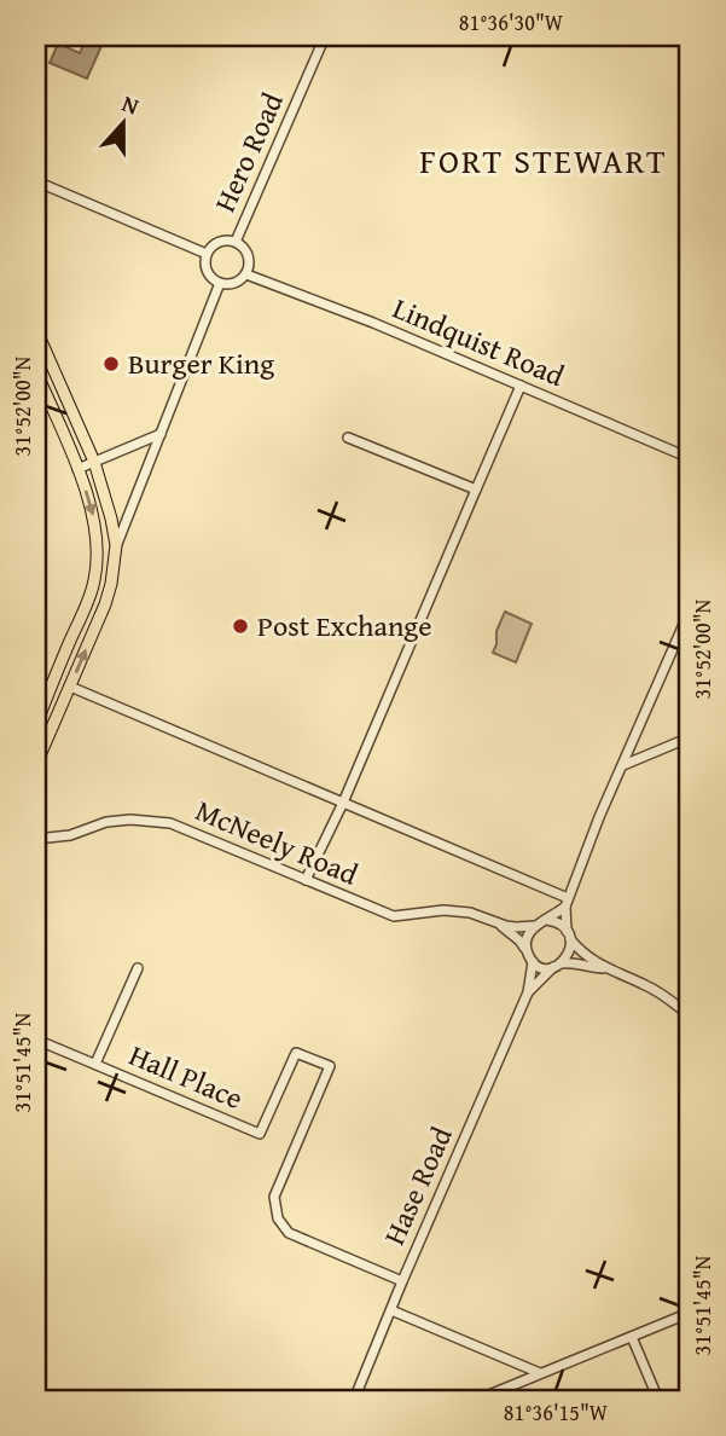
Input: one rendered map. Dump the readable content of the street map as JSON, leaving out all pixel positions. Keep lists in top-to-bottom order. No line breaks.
{"streets":{"street":["Hero Road","Lindquist Road","McNeely Road","Hall Place","Hase Road"]},"crossings":[["Hero Road","Lindquist Road"],["Hall Place","Hase Road"]],"districts":["FORT STEWART"],"places":["Burger King","Post Exchange"],"north":"top","coordinates":["81°36'30\"W","31°52'00\"N","31°51'45\"N","81°36'15\"W"]}
